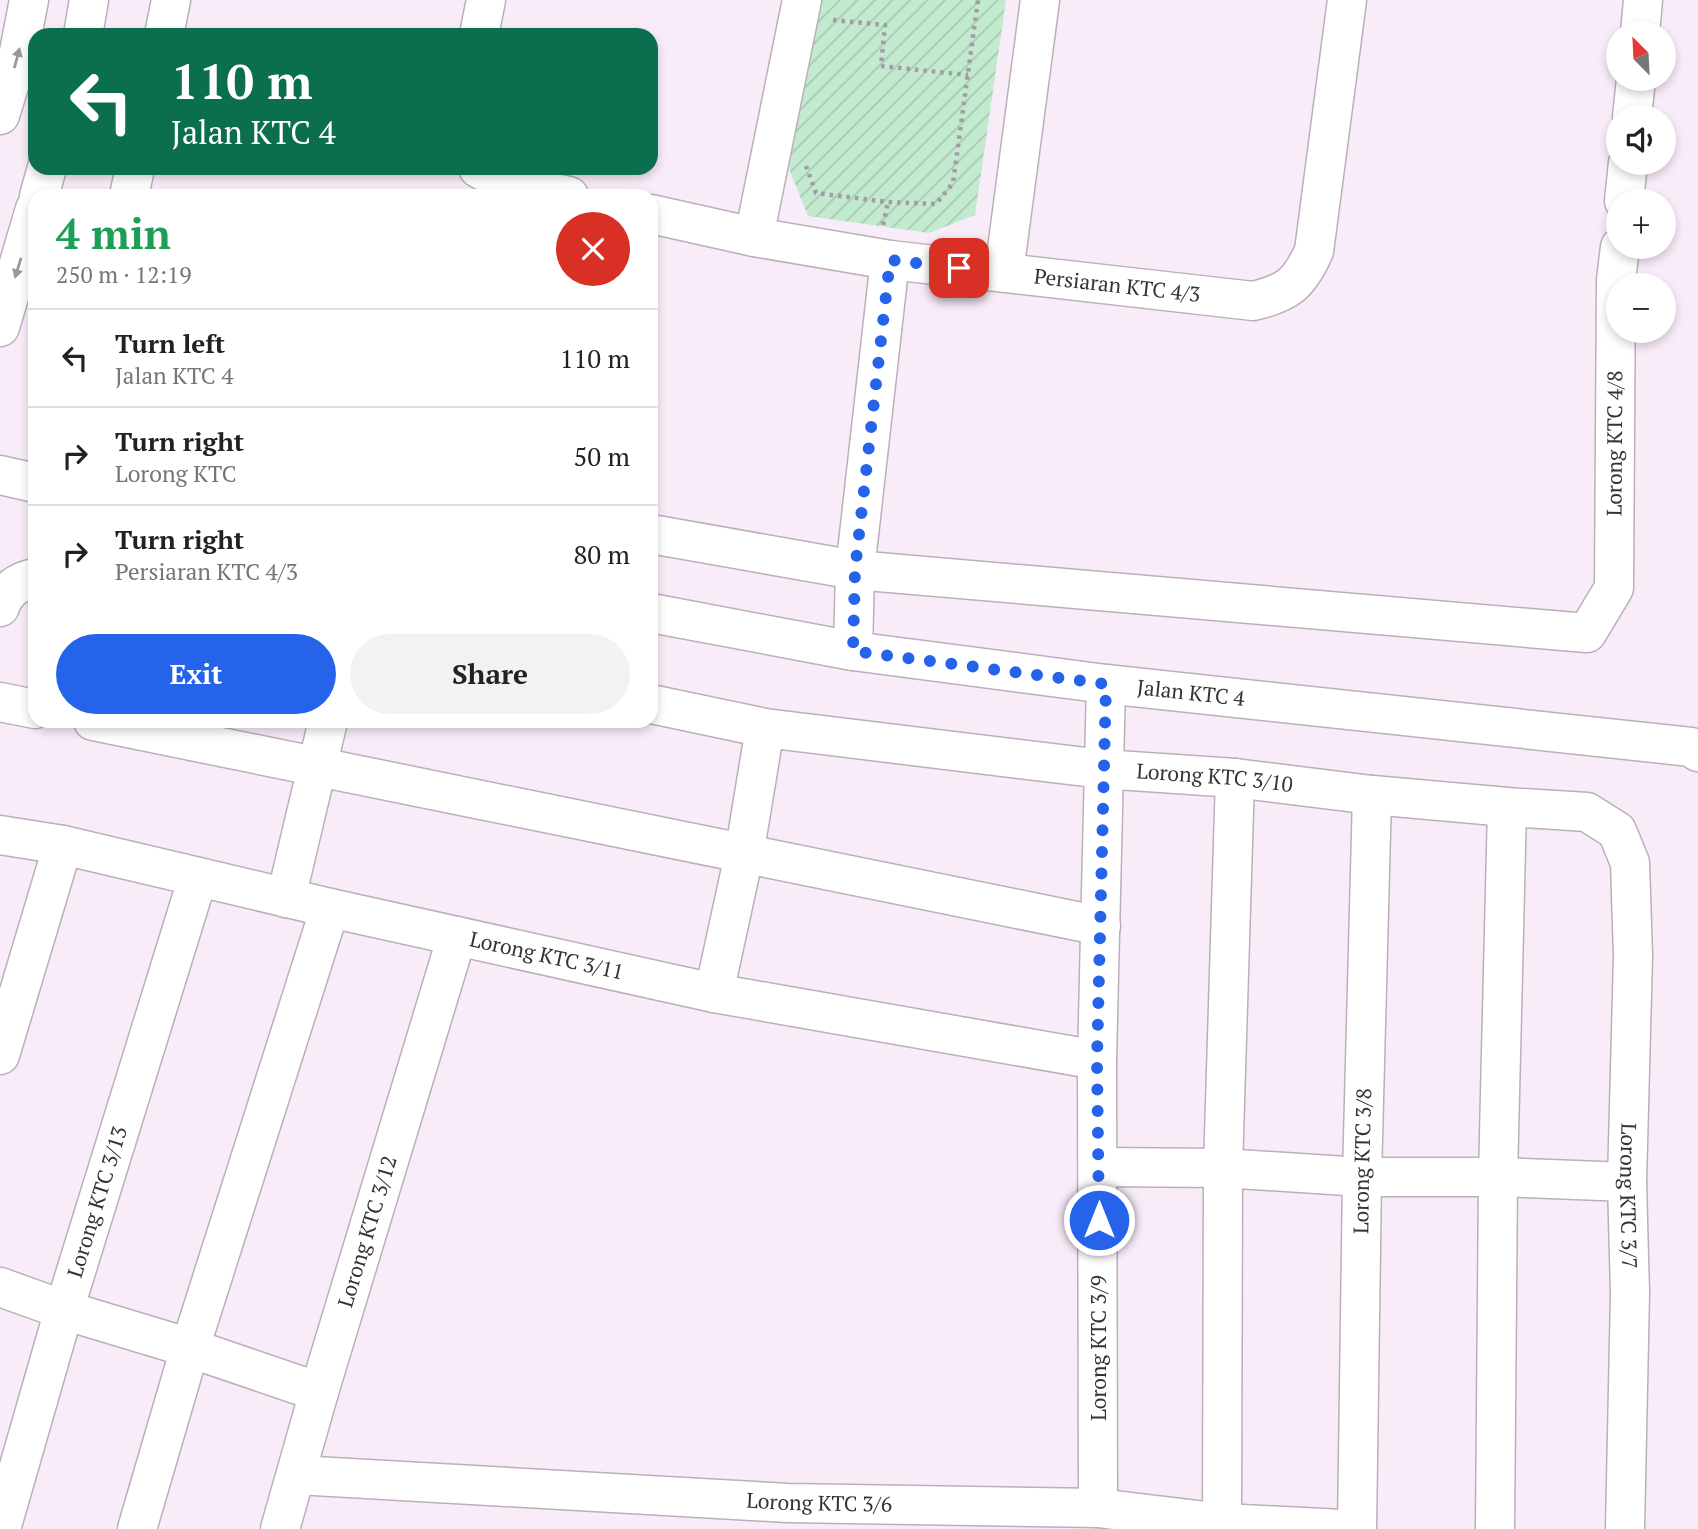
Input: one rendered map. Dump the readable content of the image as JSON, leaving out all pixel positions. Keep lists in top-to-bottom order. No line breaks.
{"streets":{"street":["Persiaran KTC 4/3","Lorong KTC 4/8","Jalan KTC 4","Lorong KTC 3/10","Lorong KTC 3/11","Lorong KTC 3/8","Lorong KTC 3/7","Lorong KTC 3/13","Lorong KTC 3/12","Lorong KTC 3/9","Lorong KTC 3/6"]},"crossings":[["Jalan KTC 4","Lorong KTC 3/9"],["Lorong KTC 3/10","Lorong KTC 3/8"],["Lorong KTC 3/10","Lorong KTC 3/7"],["Lorong KTC 3/10","Lorong KTC 3/9"],["Lorong KTC 3/11","Lorong KTC 3/13"],["Lorong KTC 3/11","Lorong KTC 3/12"],["Lorong KTC 3/11","Lorong KTC 3/9"],["Lorong KTC 3/12","Lorong KTC 3/6"],["Lorong KTC 3/9","Lorong KTC 3/6"]],"north":"top left","page":{"map_buttons":["+","−"],"turn":["110 m","Jalan KTC 4"],"heading":["4 min","250 m · 12:19"],"list":[{"name":"Turn left","note":"Jalan KTC 4","value":"110 m"},{"name":"Turn right","note":"Lorong KTC","value":"50 m"},{"name":"Turn right","note":"Persiaran KTC 4/3","value":"80 m"}],"buttons":["Exit","Share"]}}
